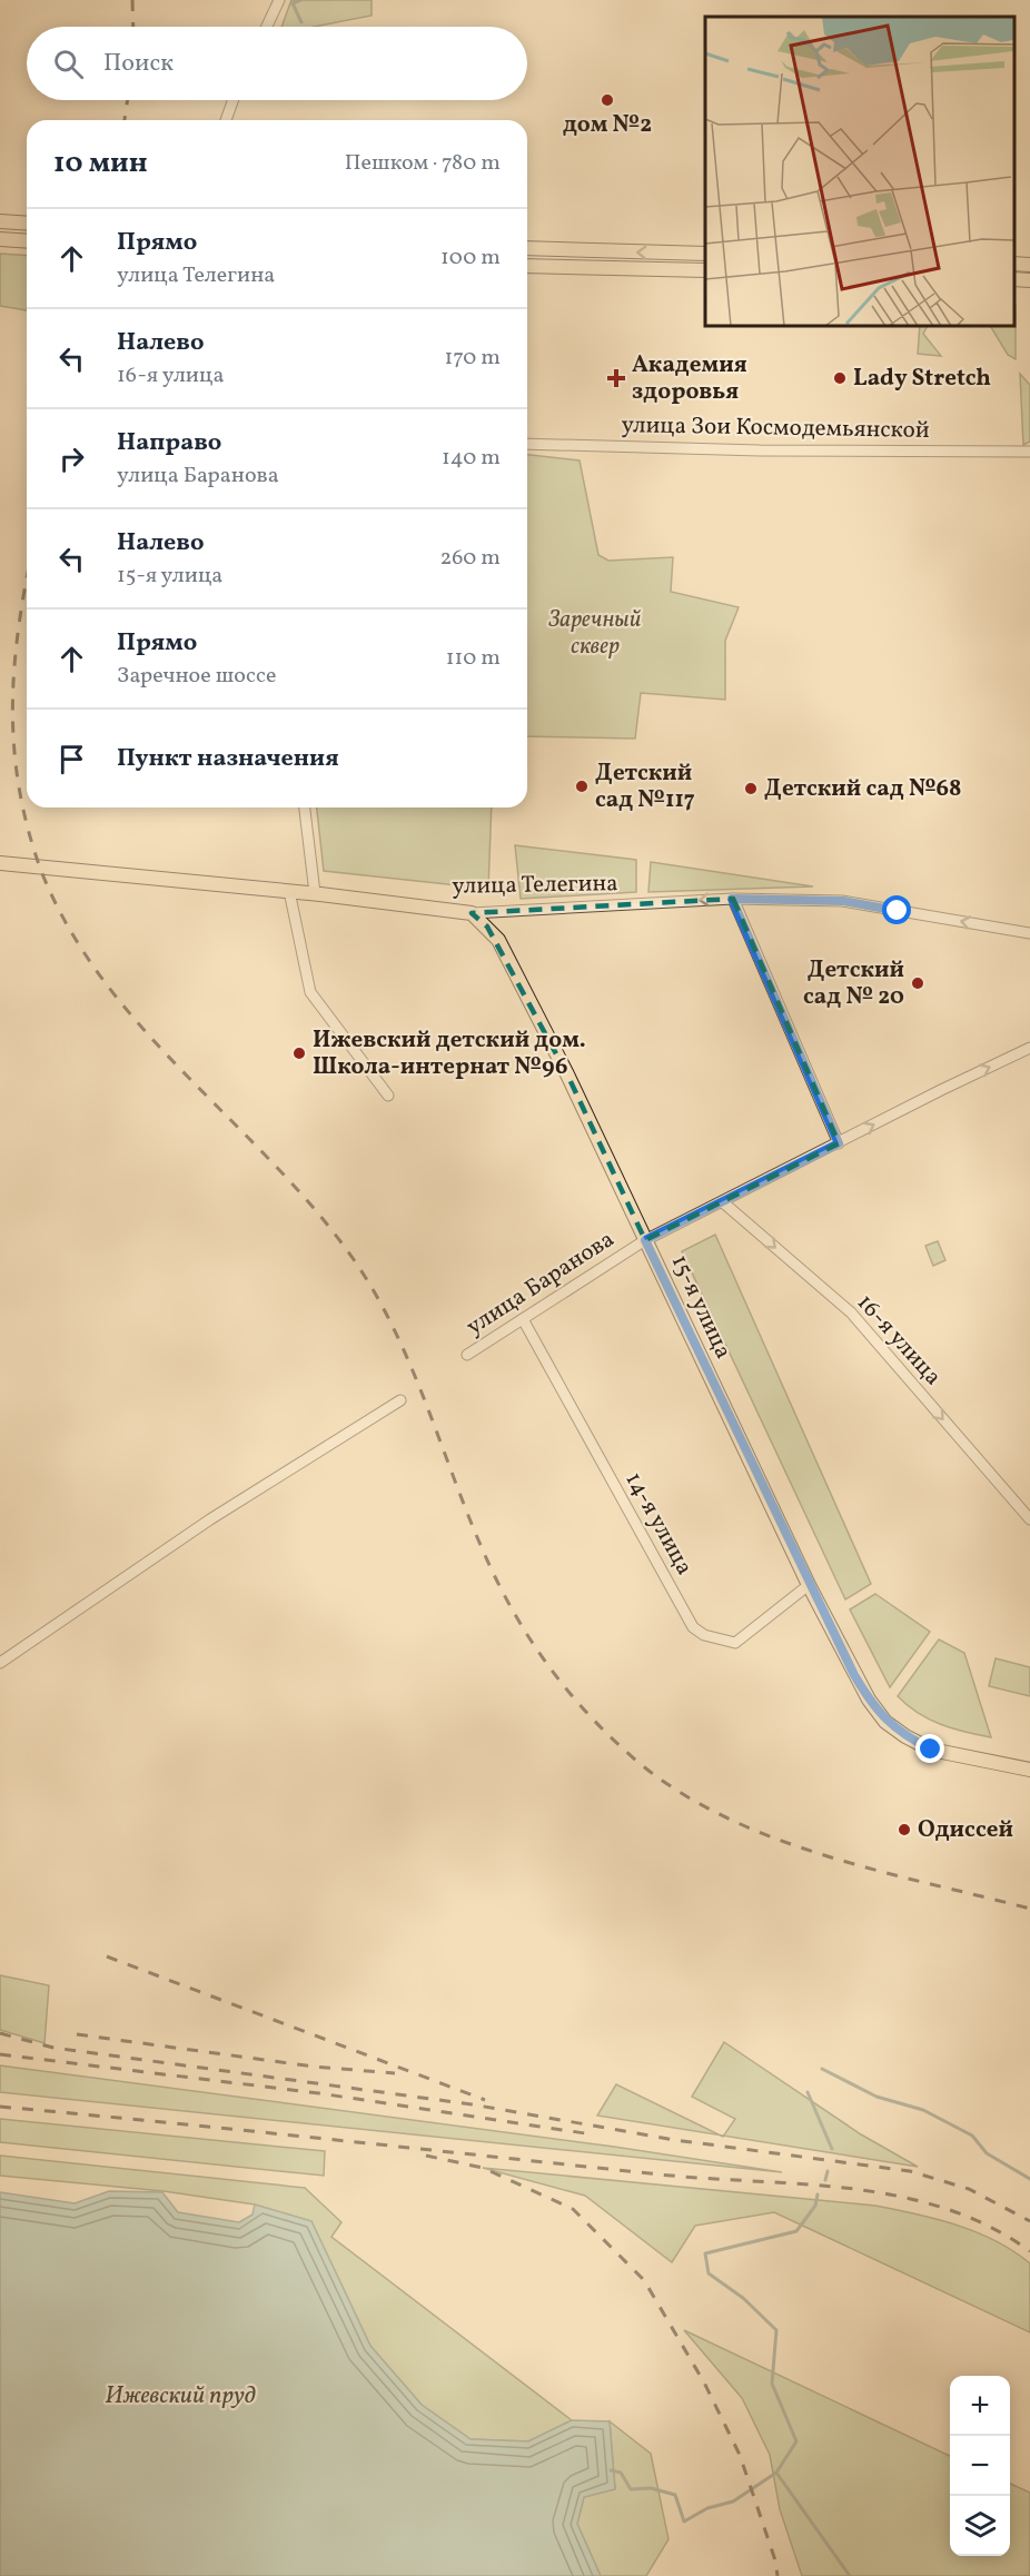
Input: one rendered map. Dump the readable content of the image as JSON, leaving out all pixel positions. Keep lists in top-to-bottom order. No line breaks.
{"streets":{"main road":["улица Телегина","15-я улица"],"street":["улица Зои Космодемьянской","улица Баранова","16-я улица","14-я улица"]},"crossings":[["улица Телегина","15-я улица"],["улица Баранова","15-я улица"],["улица Баранова","16-я улица"],["улица Баранова","14-я улица"],["15-я улица","14-я улица"]],"one_way":["улица Телегина","16-я улица"],"water":["Ижевский пруд"],"parks":["Заречный сквер"],"places":{"other":["дом №2","Lady Stretch","Детский сад №117","Детский сад №68","Детский сад № 20","Ижевский детский дом. Школа-интернат №96","Одиссей"],"health":["Академия здоровья"]},"page":{"search":"Поиск","heading":["10 мин","Пешком · 780 m"],"list":[["Прямо","улица Телегина","100 m"],["Налево","16-я улица","170 m"],["Направо","улица Баранова","140 m"],["Налево","15-я улица","260 m"],["Прямо","Заречное шоссе","110 m"],"Пункт назначения"],"map_buttons":["+","−"]}}
